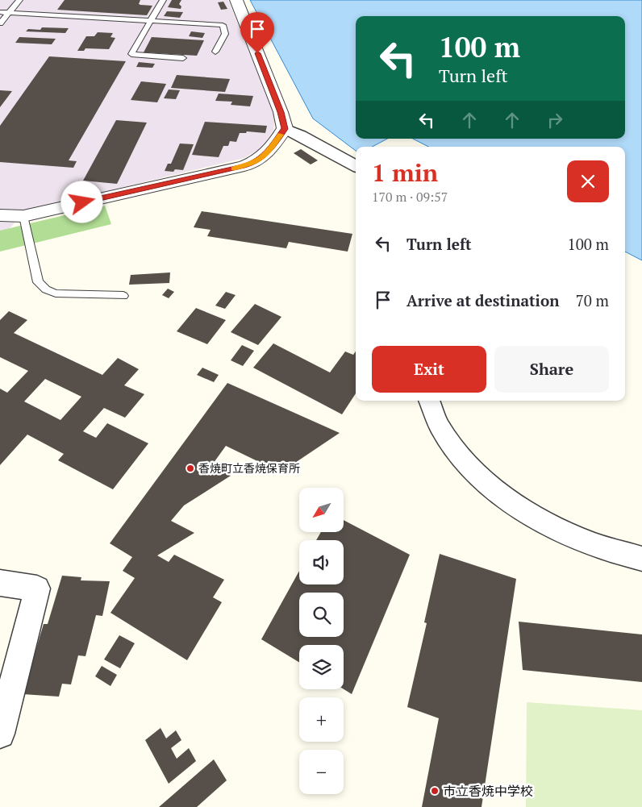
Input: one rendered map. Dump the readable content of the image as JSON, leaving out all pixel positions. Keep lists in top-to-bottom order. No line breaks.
{"places":["香焼町立香焼保育所","市立香焼中学校"],"north":"bottom left","page":{"turn":["100 m","Turn left"],"heading":["1 min","170 m · 09:57"],"list":[{"name":"Turn left","value":"100 m"},{"name":"Arrive at destination","value":"70 m"}],"buttons":["Exit","Share"],"map_buttons":["+","−"]}}
